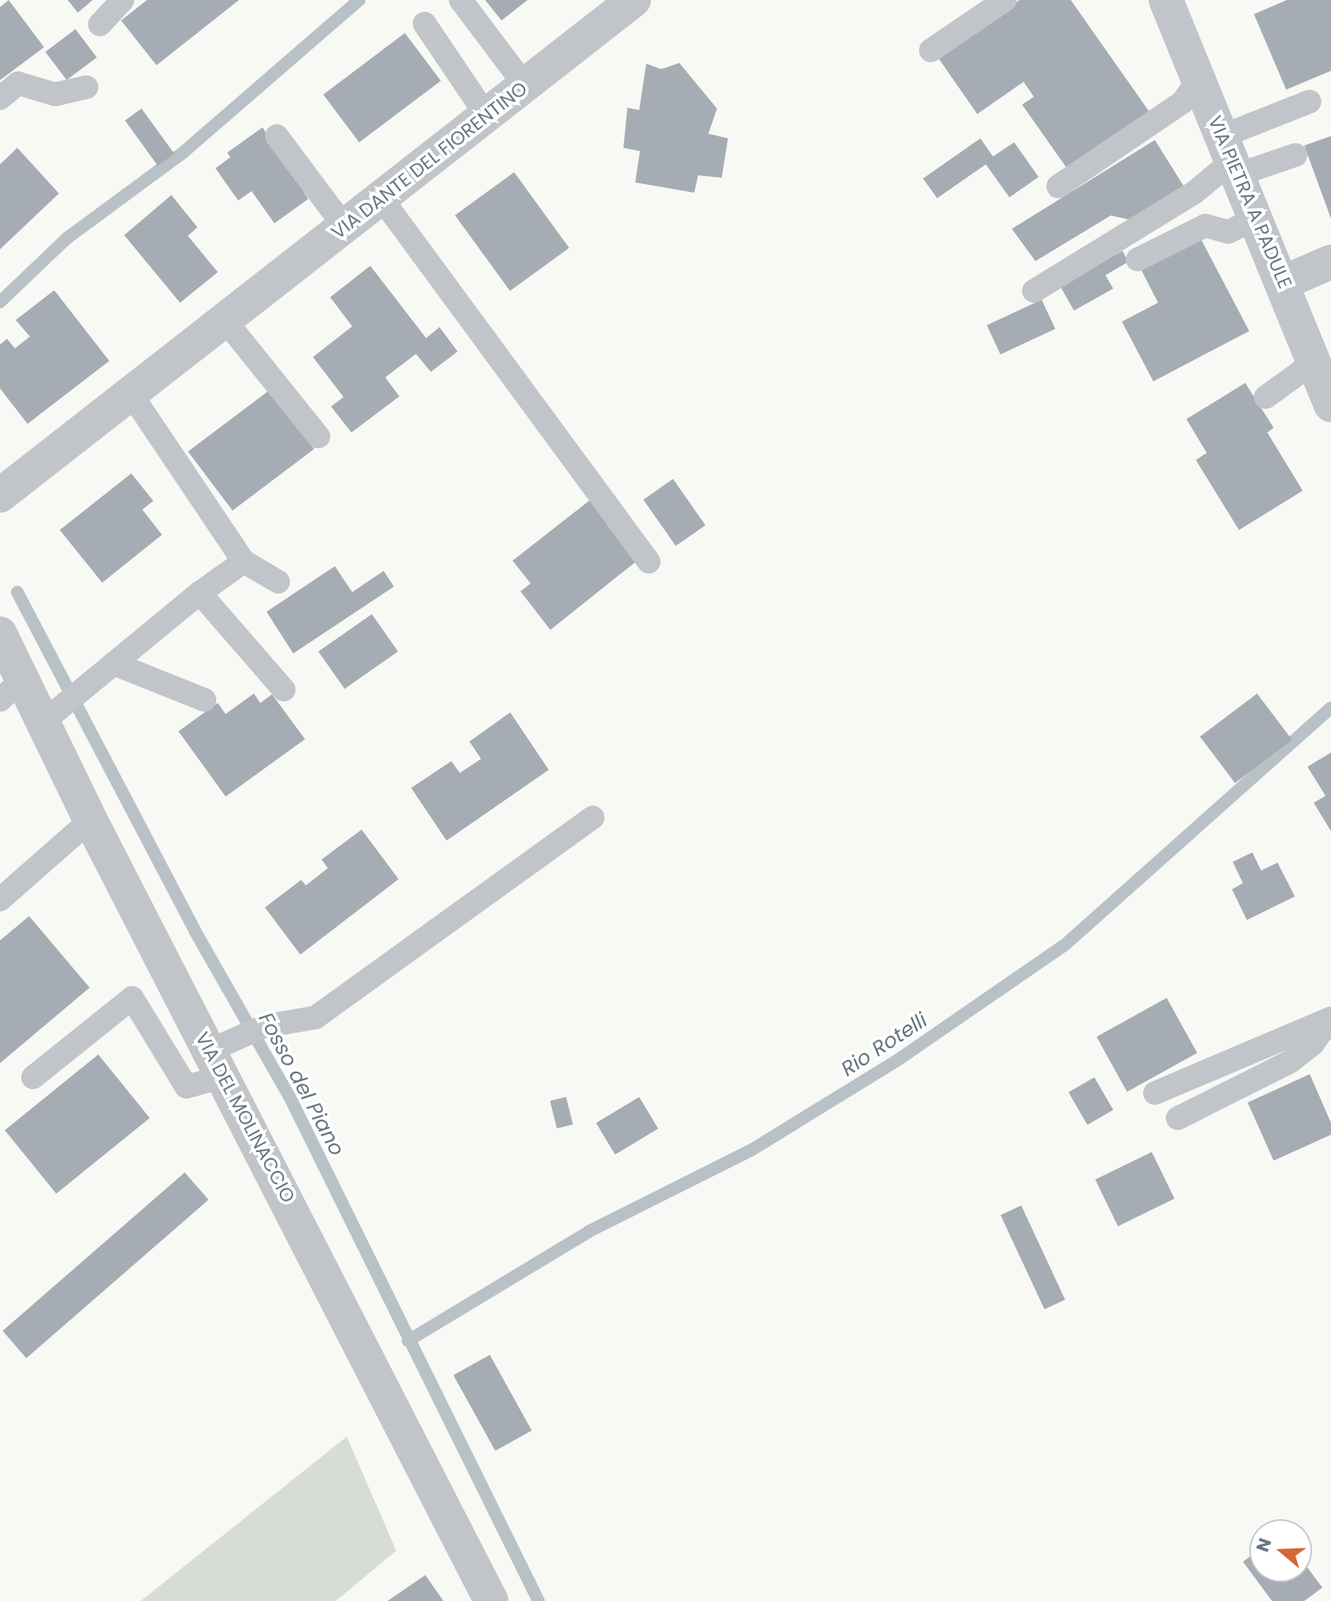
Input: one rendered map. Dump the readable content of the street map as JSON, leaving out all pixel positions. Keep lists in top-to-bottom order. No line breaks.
{"streets":{"street":["VIA DANTE DEL FIORENTINO","VIA PIETRA A PADULE","VIA DEL MOLINACCIO"]},"water":["Rio Rotelli","Fosso del Piano"],"north":"left"}
